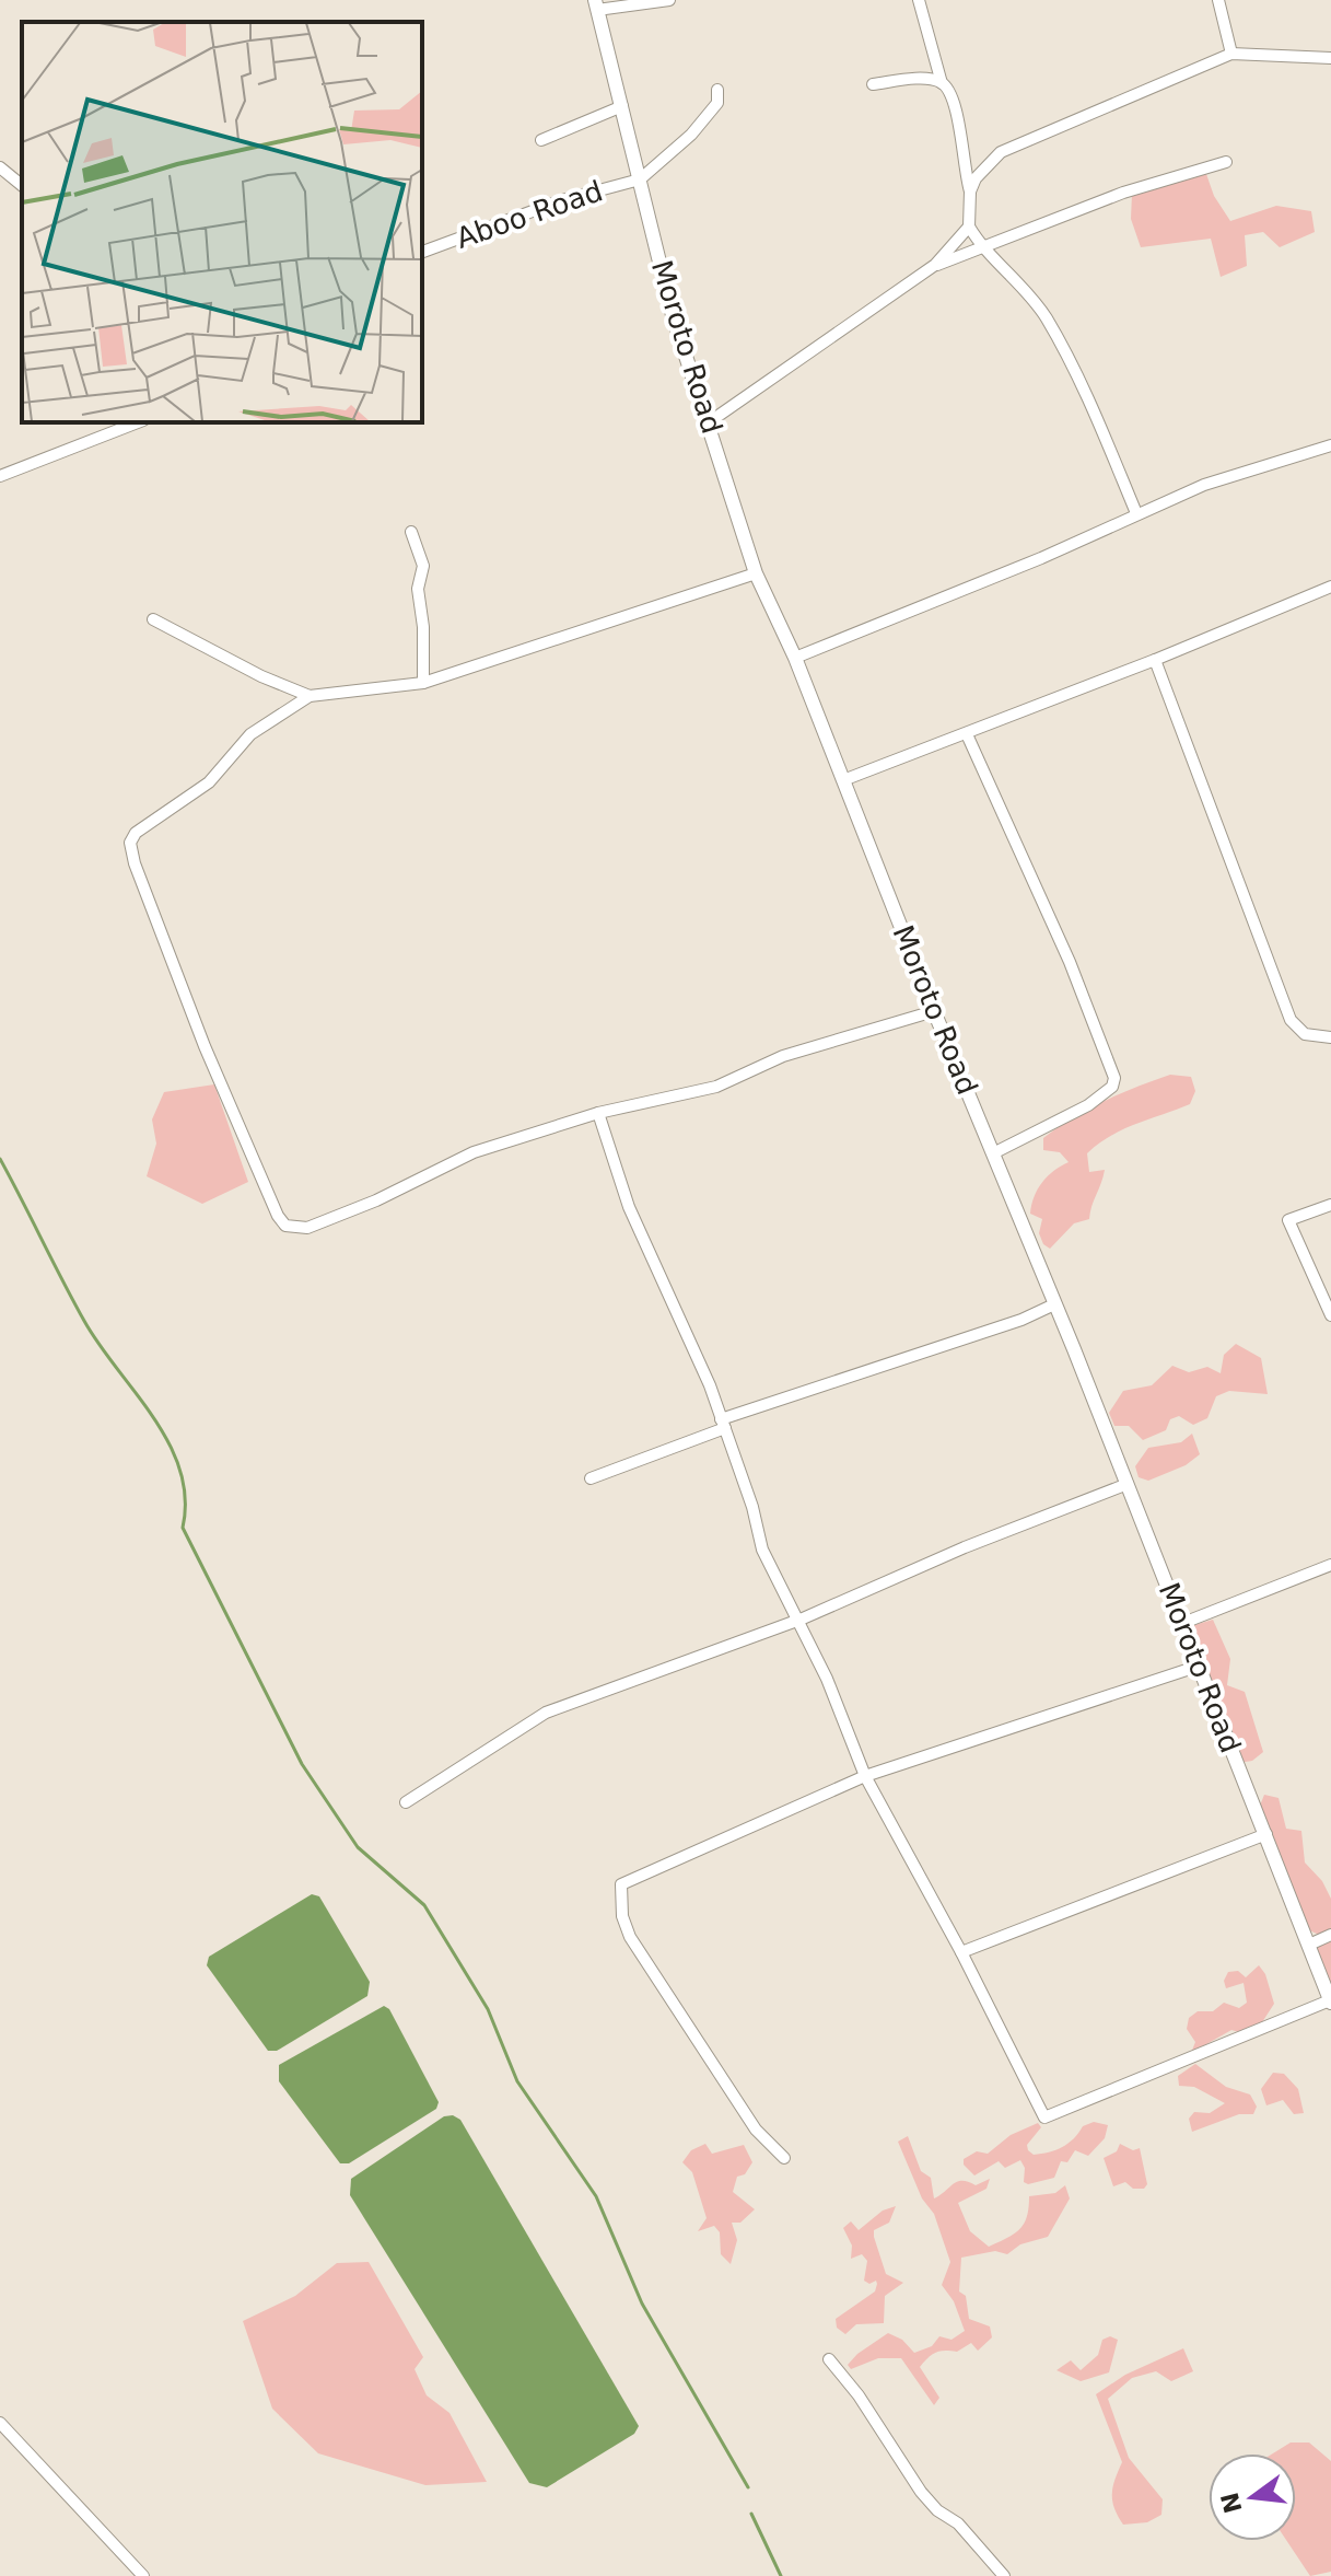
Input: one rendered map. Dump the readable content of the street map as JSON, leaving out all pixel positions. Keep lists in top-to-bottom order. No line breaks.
{"streets":{"main road":["Moroto Road"],"street":["Aboo Road"]},"crossings":[["Aboo Road","Moroto Road"]],"north":"left"}
